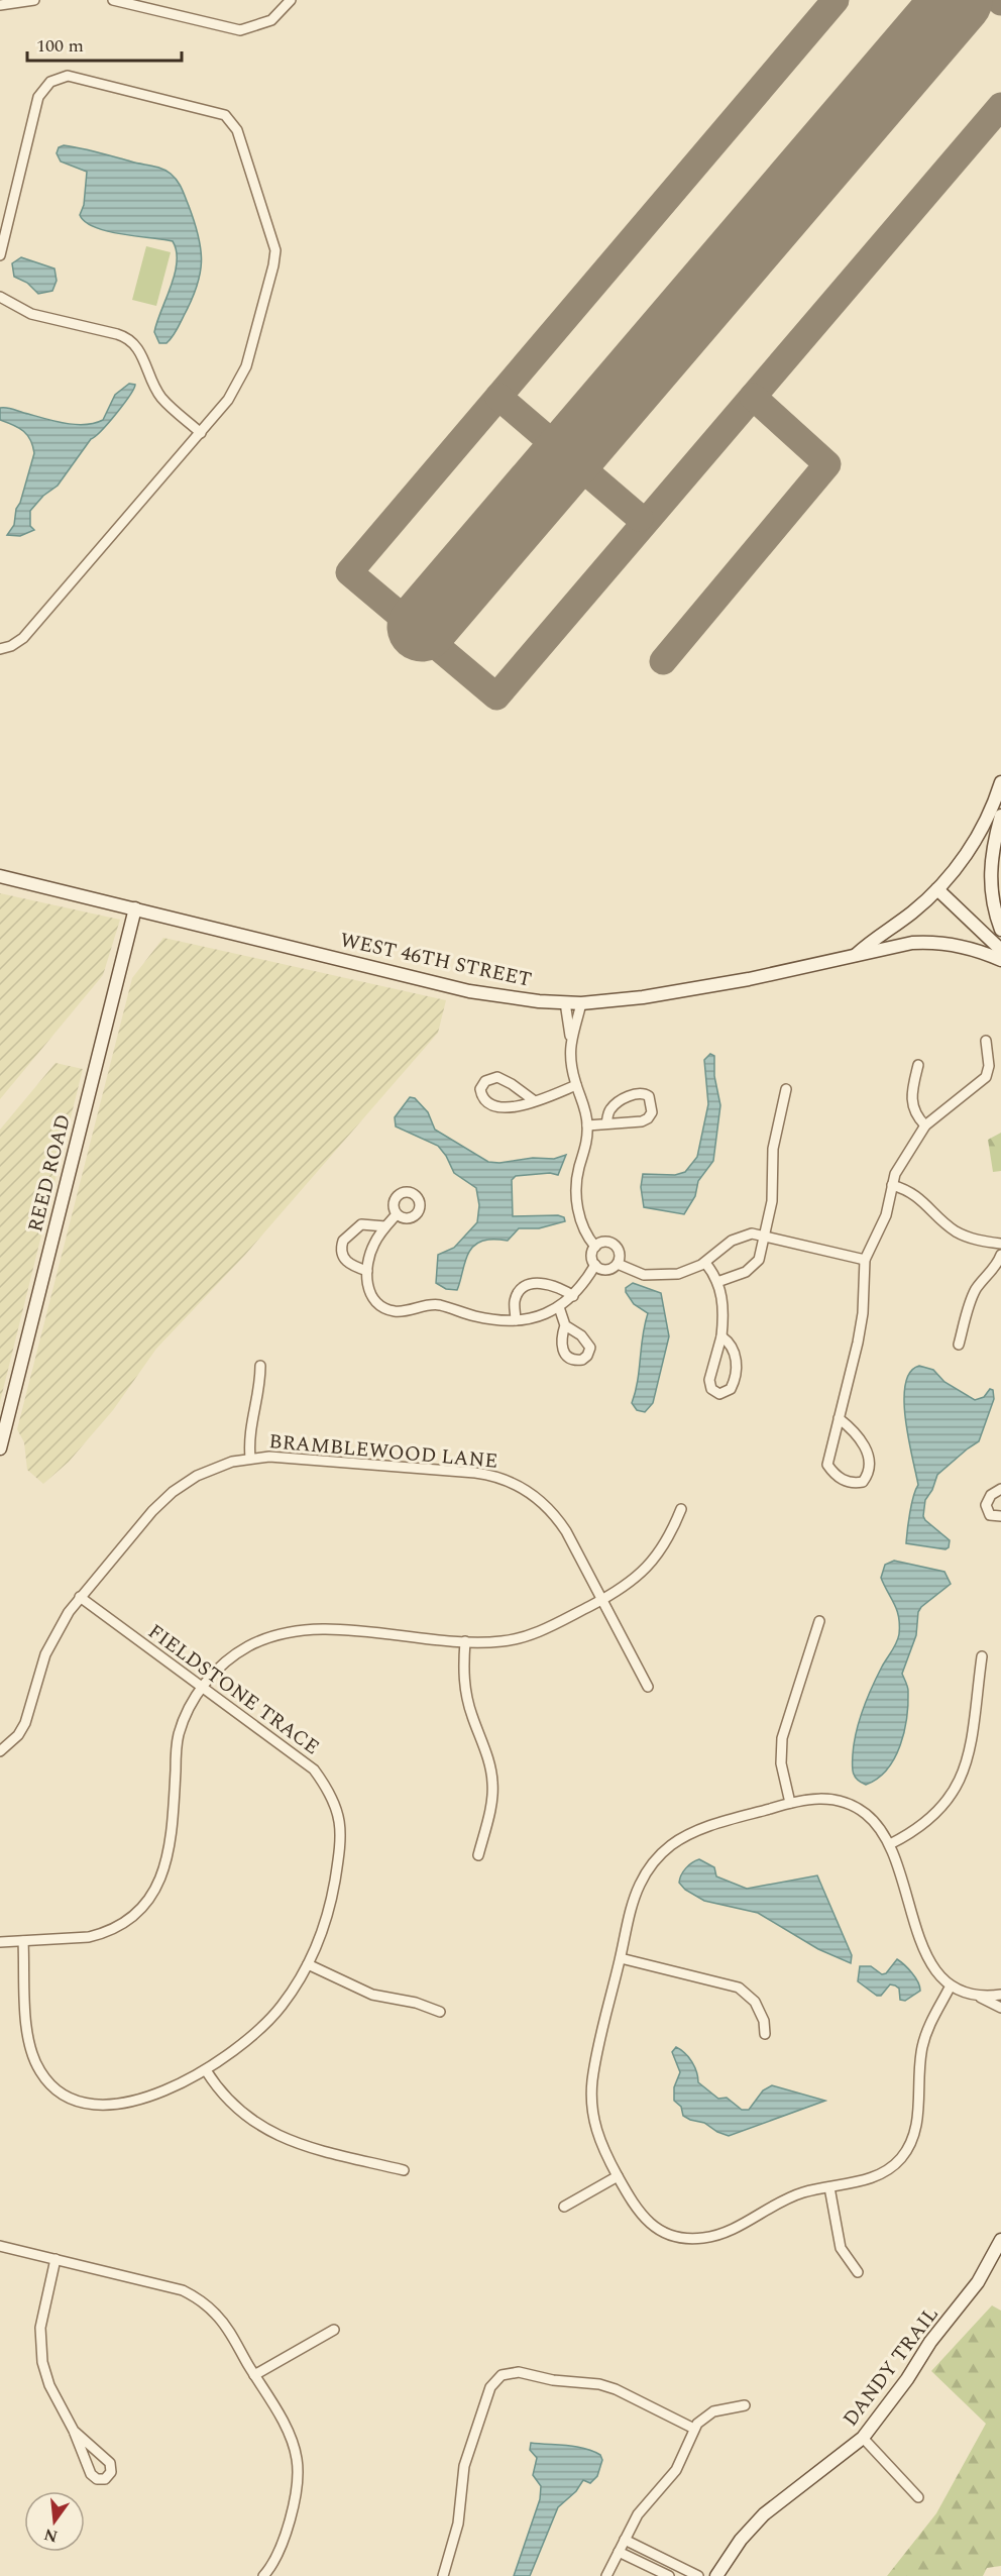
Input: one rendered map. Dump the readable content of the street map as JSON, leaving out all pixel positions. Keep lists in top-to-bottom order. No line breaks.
{"streets":{"street":["WEST 46TH STREET","REED ROAD","BRAMBLEWOOD LANE","FIELDSTONE TRACE","DANDY TRAIL"]},"crossings":[["WEST 46TH STREET","REED ROAD"],["BRAMBLEWOOD LANE","FIELDSTONE TRACE"]],"scale_bar":"100 m","north":"bottom"}
